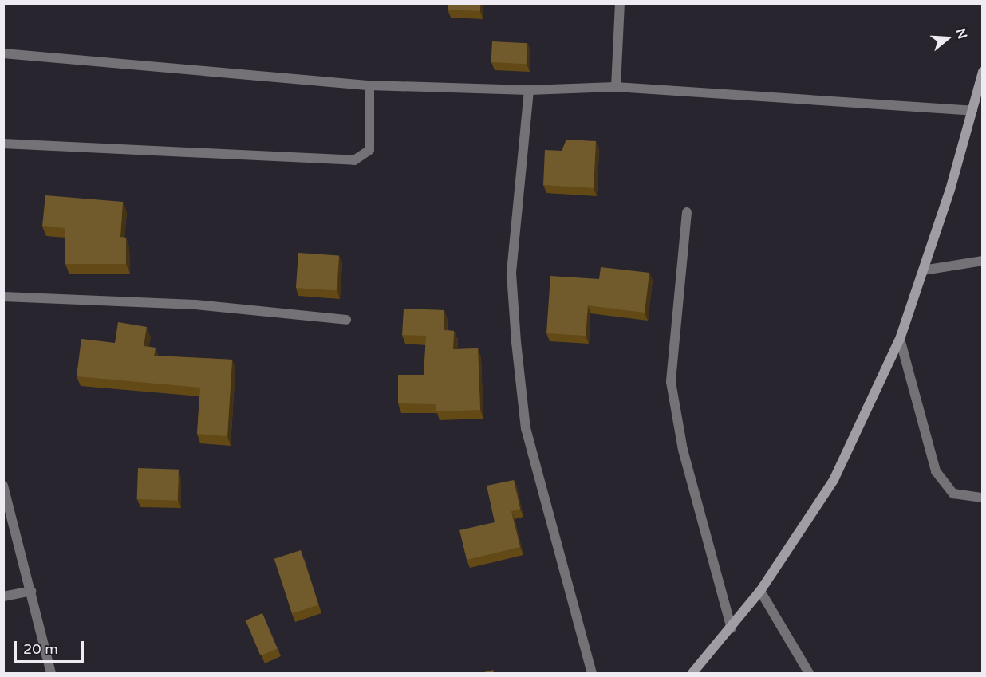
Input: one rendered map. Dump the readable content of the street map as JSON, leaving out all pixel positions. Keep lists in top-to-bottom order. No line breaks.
{"scale_bar":"20 m","north":"right"}
